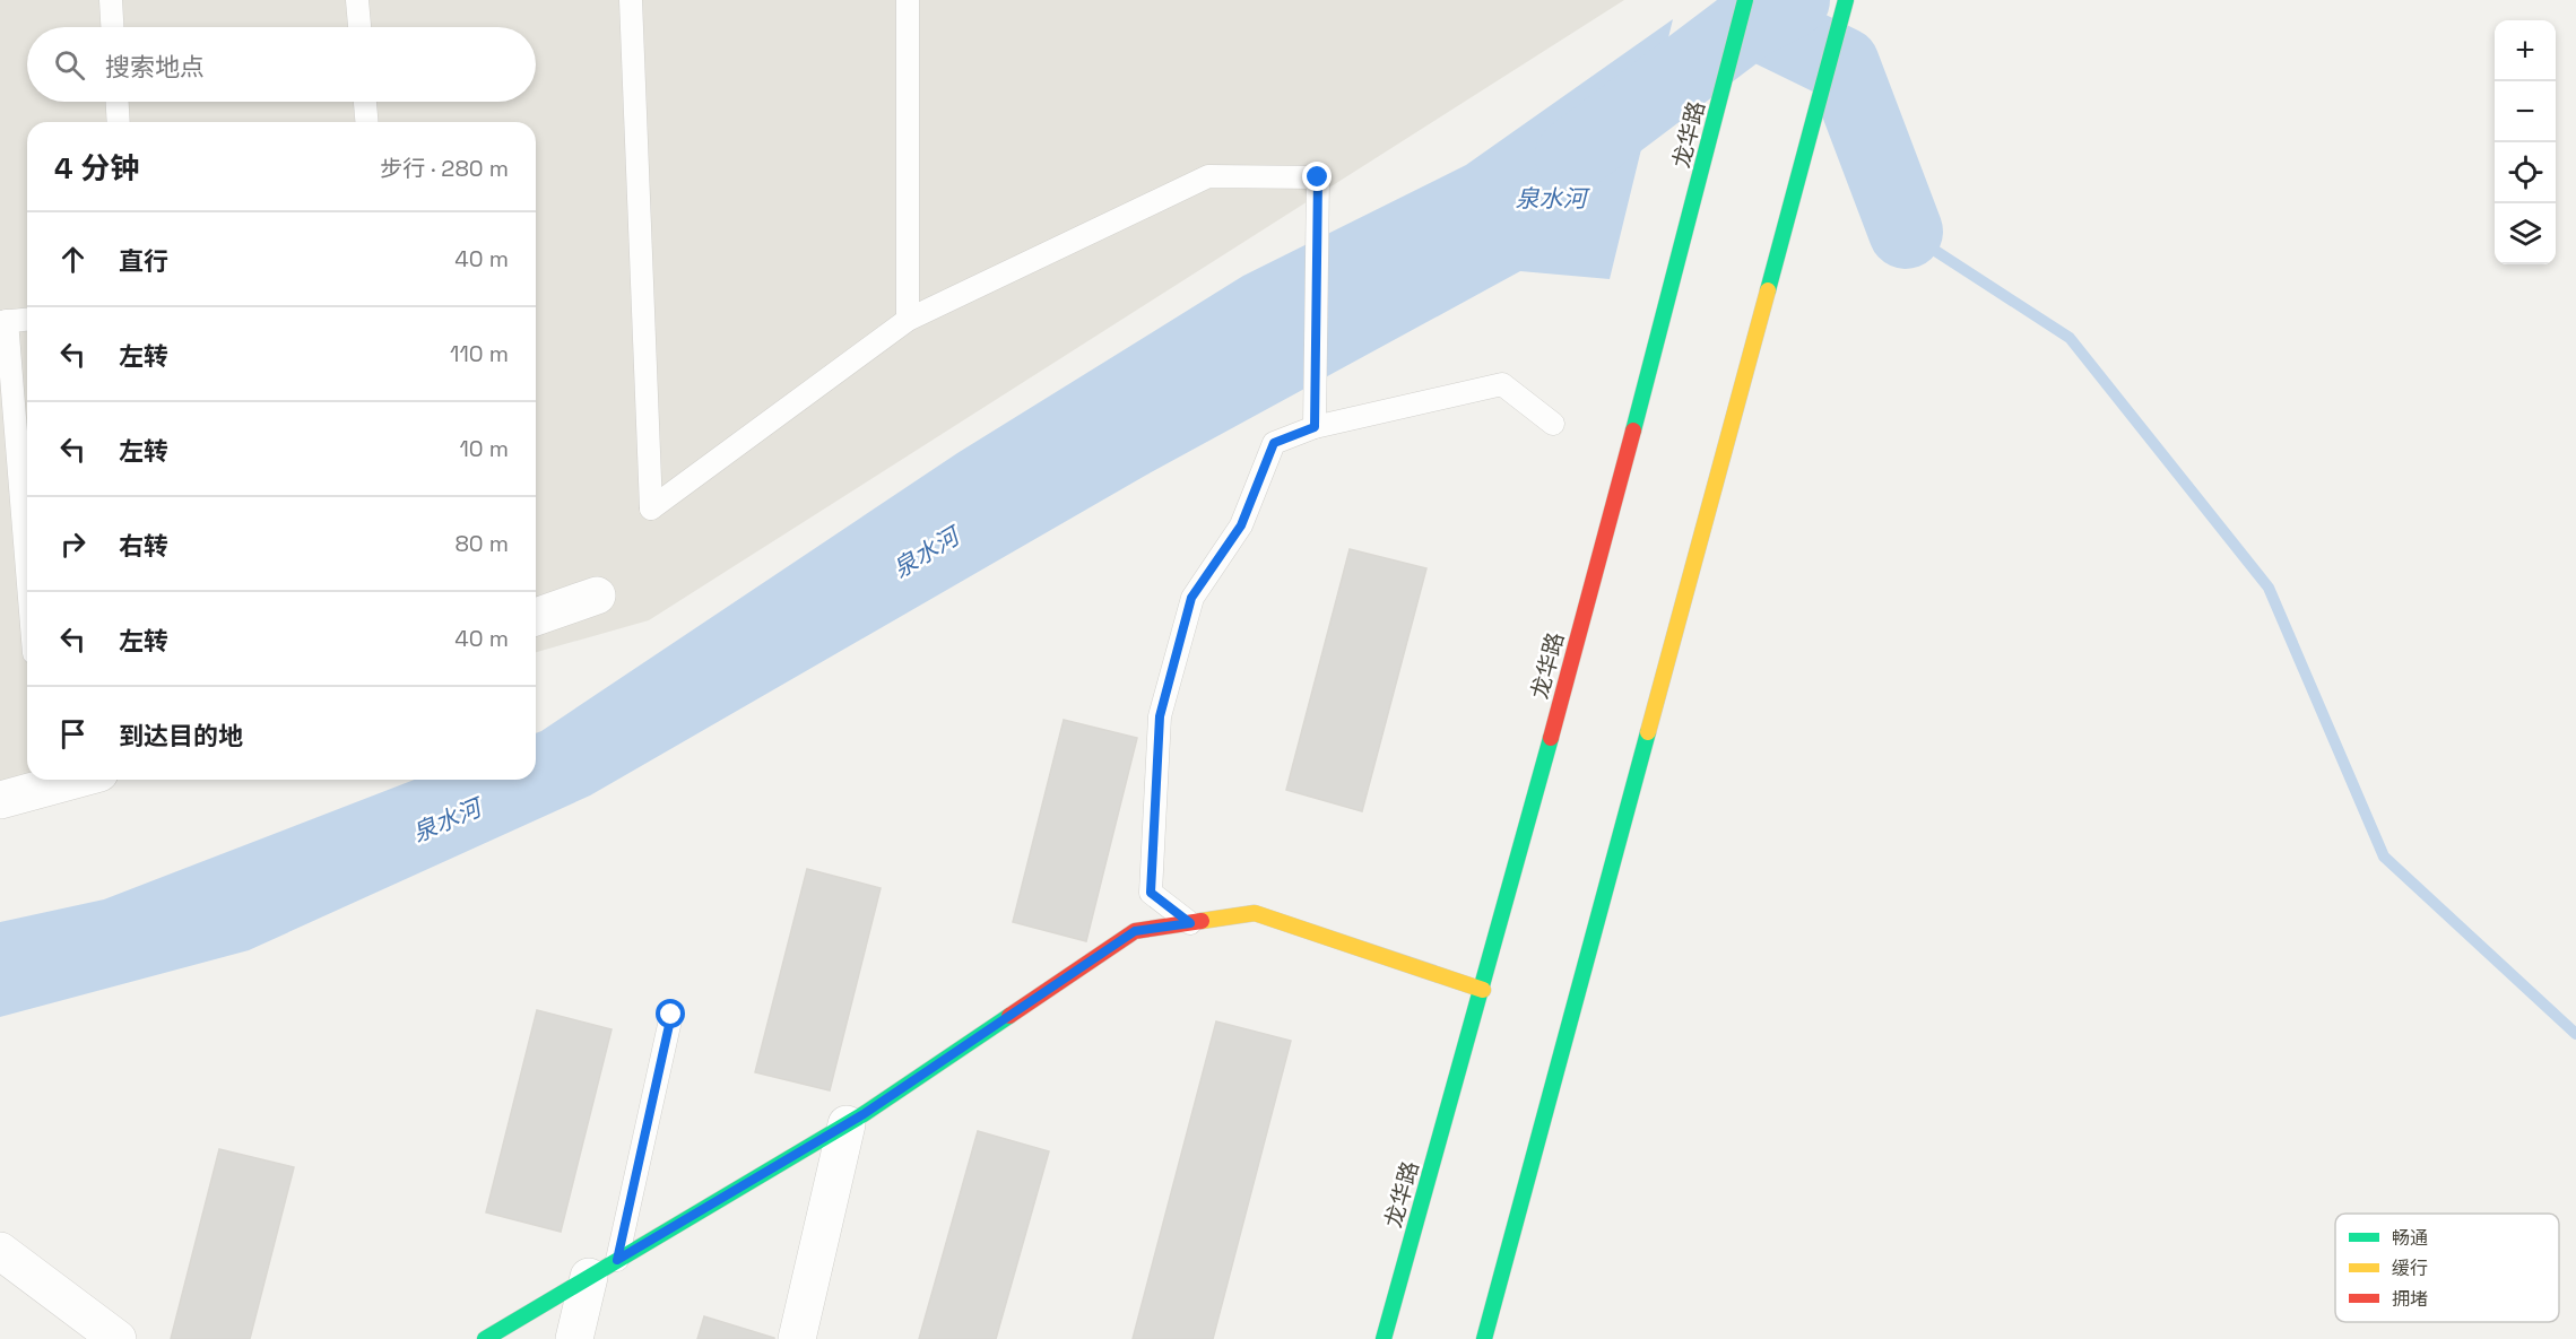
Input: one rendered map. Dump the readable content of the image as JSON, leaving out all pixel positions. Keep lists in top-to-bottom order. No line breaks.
{"streets":{"street":["龙华路"]},"water":["泉水河"],"legend":["畅通","缓行","拥堵"],"page":{"map_buttons":["+","−"],"search":"搜索地点","heading":["4 分钟","步行 · 280 m"],"list":[["直行","40 m"],["左转","110 m"],["左转","10 m"],["右转","80 m"],["左转","40 m"],"到达目的地"]}}
